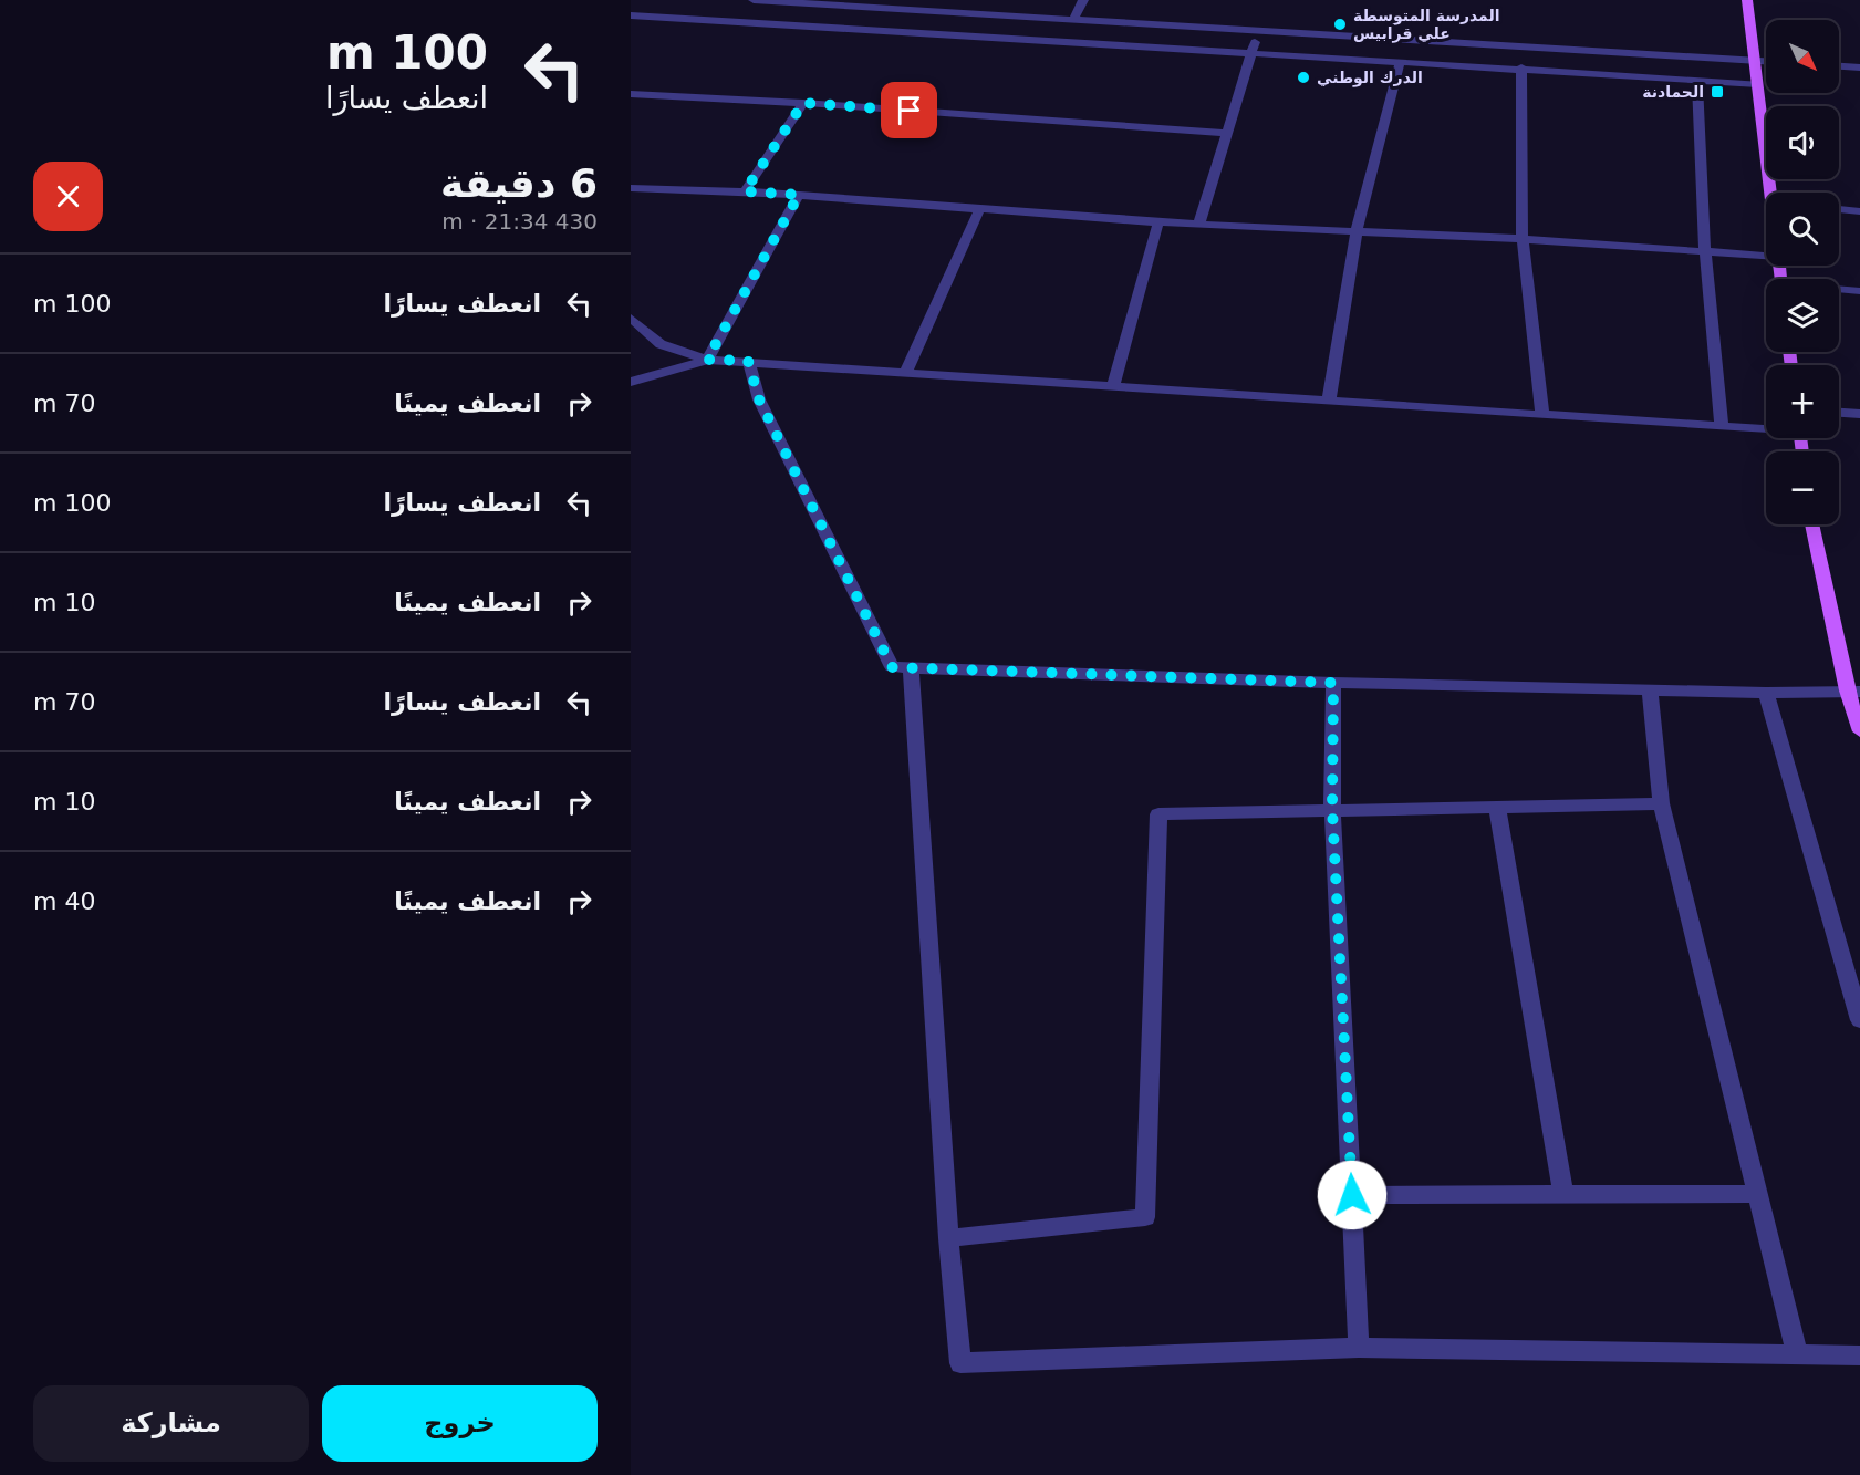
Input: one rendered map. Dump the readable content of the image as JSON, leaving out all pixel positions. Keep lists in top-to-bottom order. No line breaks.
{"places":{"other":["المدرسة المتوسطة علي قرابيس","الدرك الوطني"],"transit":["الحمادنة"]},"north":"bottom right","page":{"turn":["100 m","انعطف يسارًا"],"map_buttons":["+","−"],"heading":["6 دقيقة","430 m · 21:34"],"list":[{"name":"انعطف يسارًا","value":"100 m"},{"name":"انعطف يمينًا","value":"70 m"},{"name":"انعطف يسارًا","value":"100 m"},{"name":"انعطف يمينًا","value":"10 m"},{"name":"انعطف يسارًا","value":"70 m"},{"name":"انعطف يمينًا","value":"10 m"},{"name":"انعطف يمينًا","value":"40 m"}],"buttons":["خروج","مشاركة"]}}
